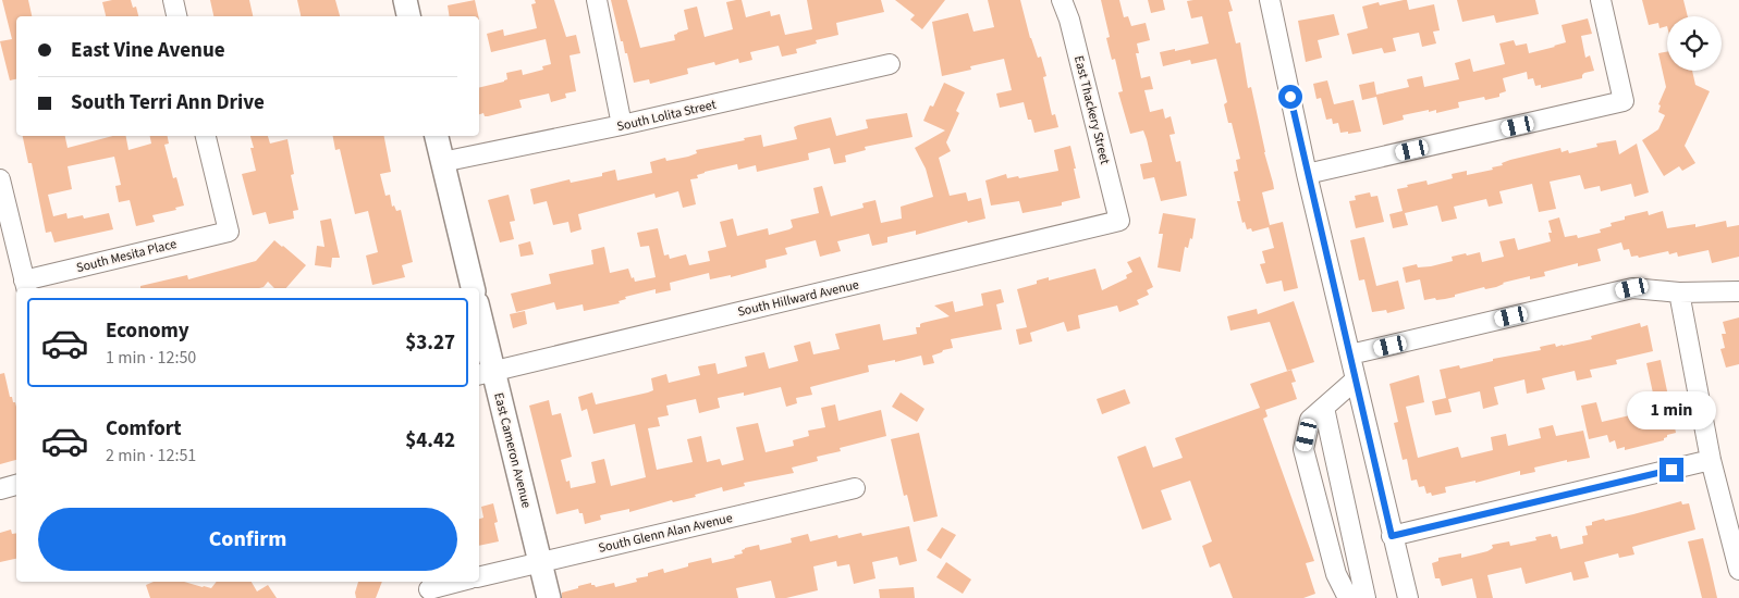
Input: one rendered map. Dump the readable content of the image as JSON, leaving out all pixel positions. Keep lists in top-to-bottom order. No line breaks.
{"streets":{"main road":["East Cameron Avenue"],"street":["East Thackery Street","South Lolita Street","South Mesita Place","South Hillward Avenue","South Glenn Alan Avenue"]},"crossings":[["East Thackery Street","South Hillward Avenue"],["South Hillward Avenue","East Cameron Avenue"],["East Cameron Avenue","South Glenn Alan Avenue"]],"page":{"banner":["East Vine Avenue","South Terri Ann Drive"],"list":[{"name":"Economy","note":"1 min · 12:50","value":"$3.27"},{"name":"Comfort","note":"2 min · 12:51","value":"$4.42"}],"bubble":"1 min","buttons":"Confirm"}}
